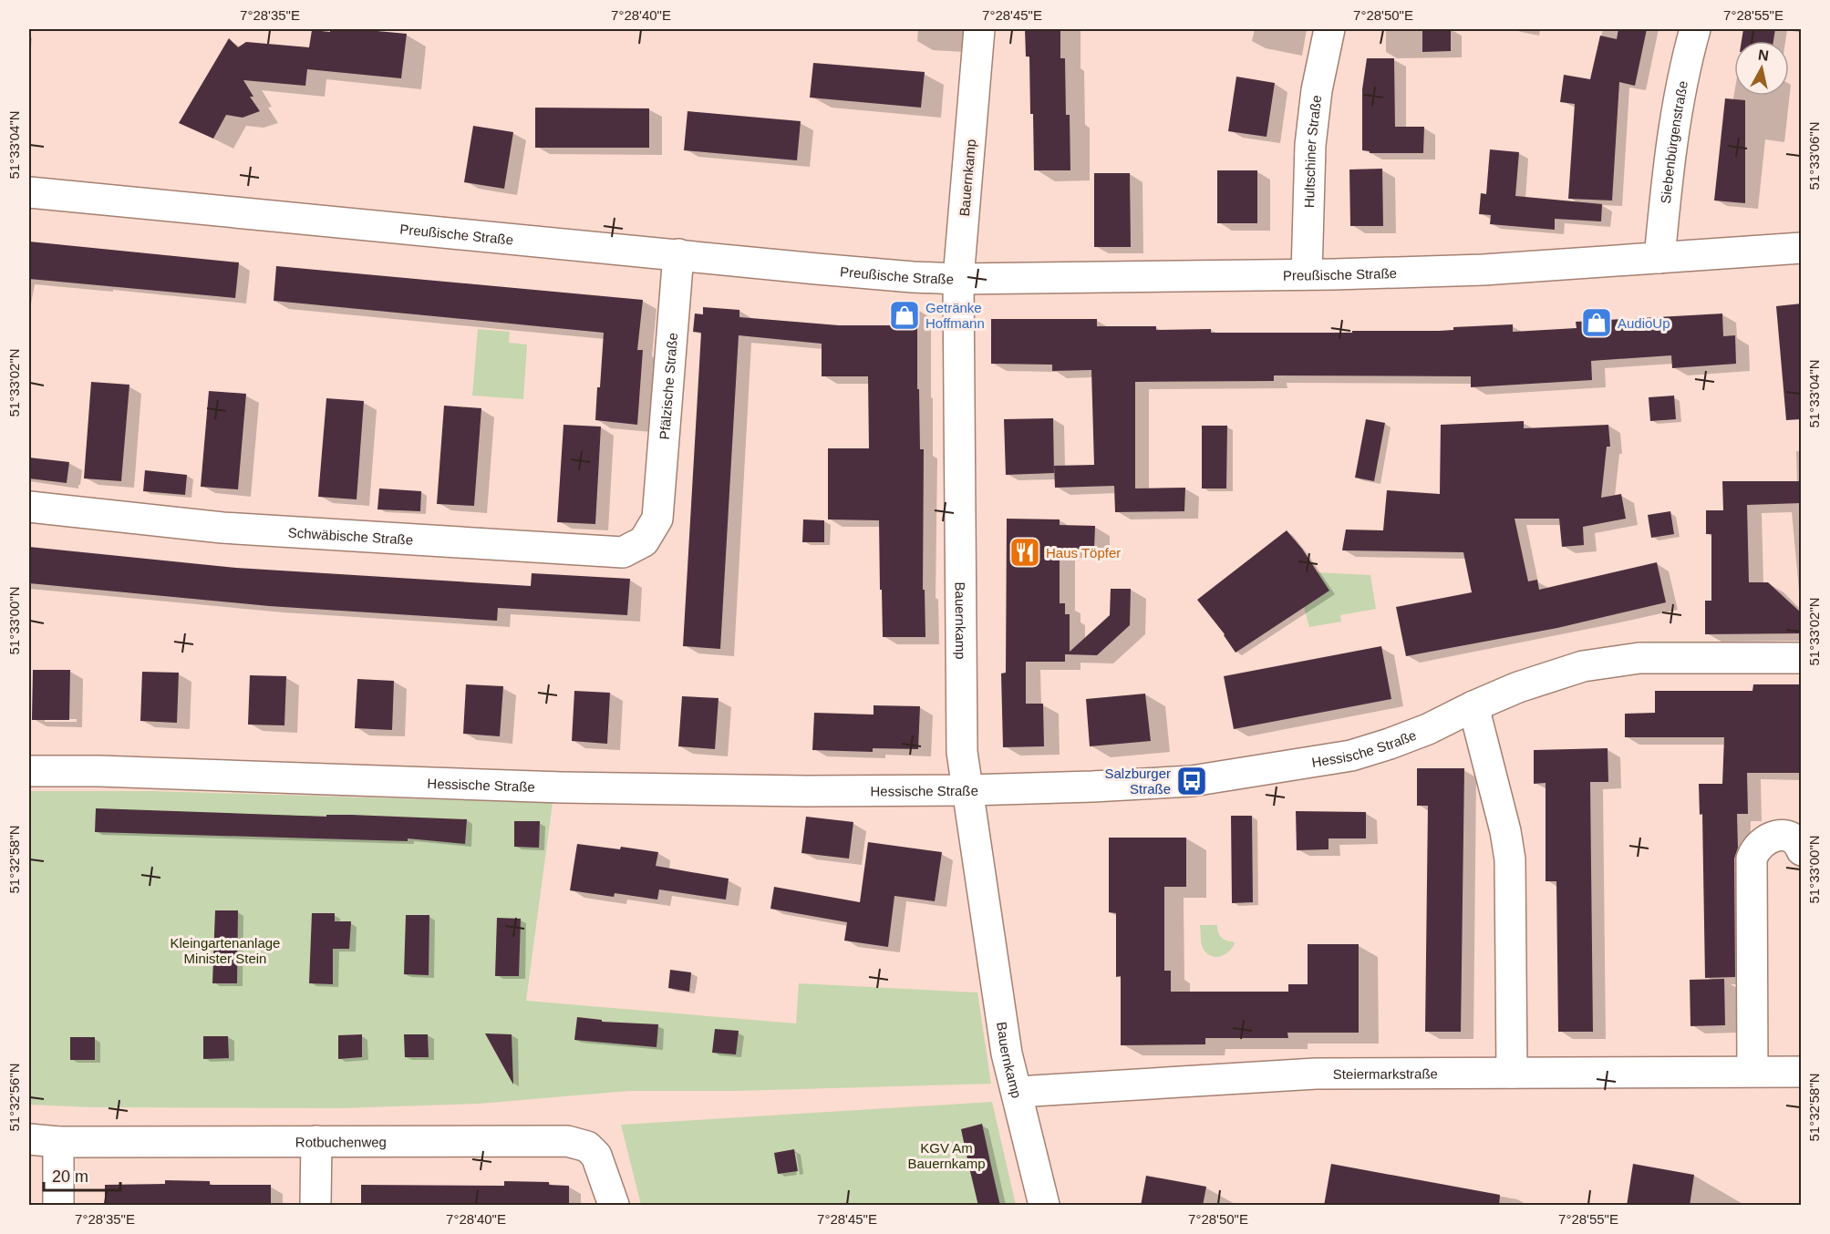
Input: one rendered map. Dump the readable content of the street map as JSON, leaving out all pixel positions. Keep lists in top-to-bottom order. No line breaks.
{"streets":{"street":["Siebenbürgenstraße","Hultschiner Straße","Bauernkamp","Preußische Straße","Pfälzische Straße","Schwäbische Straße","Hessische Straße","Steiermarkstraße","Rotbuchenweg"]},"crossings":[["Siebenbürgenstraße","Preußische Straße"],["Hultschiner Straße","Preußische Straße"],["Bauernkamp","Preußische Straße"],["Bauernkamp","Hessische Straße"],["Bauernkamp","Steiermarkstraße"],["Preußische Straße","Pfälzische Straße"],["Pfälzische Straße","Schwäbische Straße"]],"parks":["Kleingartenanlage Minister Stein","KGV Am Bauernkamp"],"places":{"shop":["Getränke Hoffmann","AudioUp"],"restaurant":["Haus Töpfer"],"bus stop":["Salzburger Straße"]},"scale_bar":"20 m","north":"top","coordinates":["7°28'35\"E","7°28'40\"E","7°28'45\"E","7°28'50\"E","7°28'55\"E","51°33'04\"N","51°33'06\"N","51°33'02\"N","51°33'00\"N","51°32'58\"N","51°32'56\"N"]}
